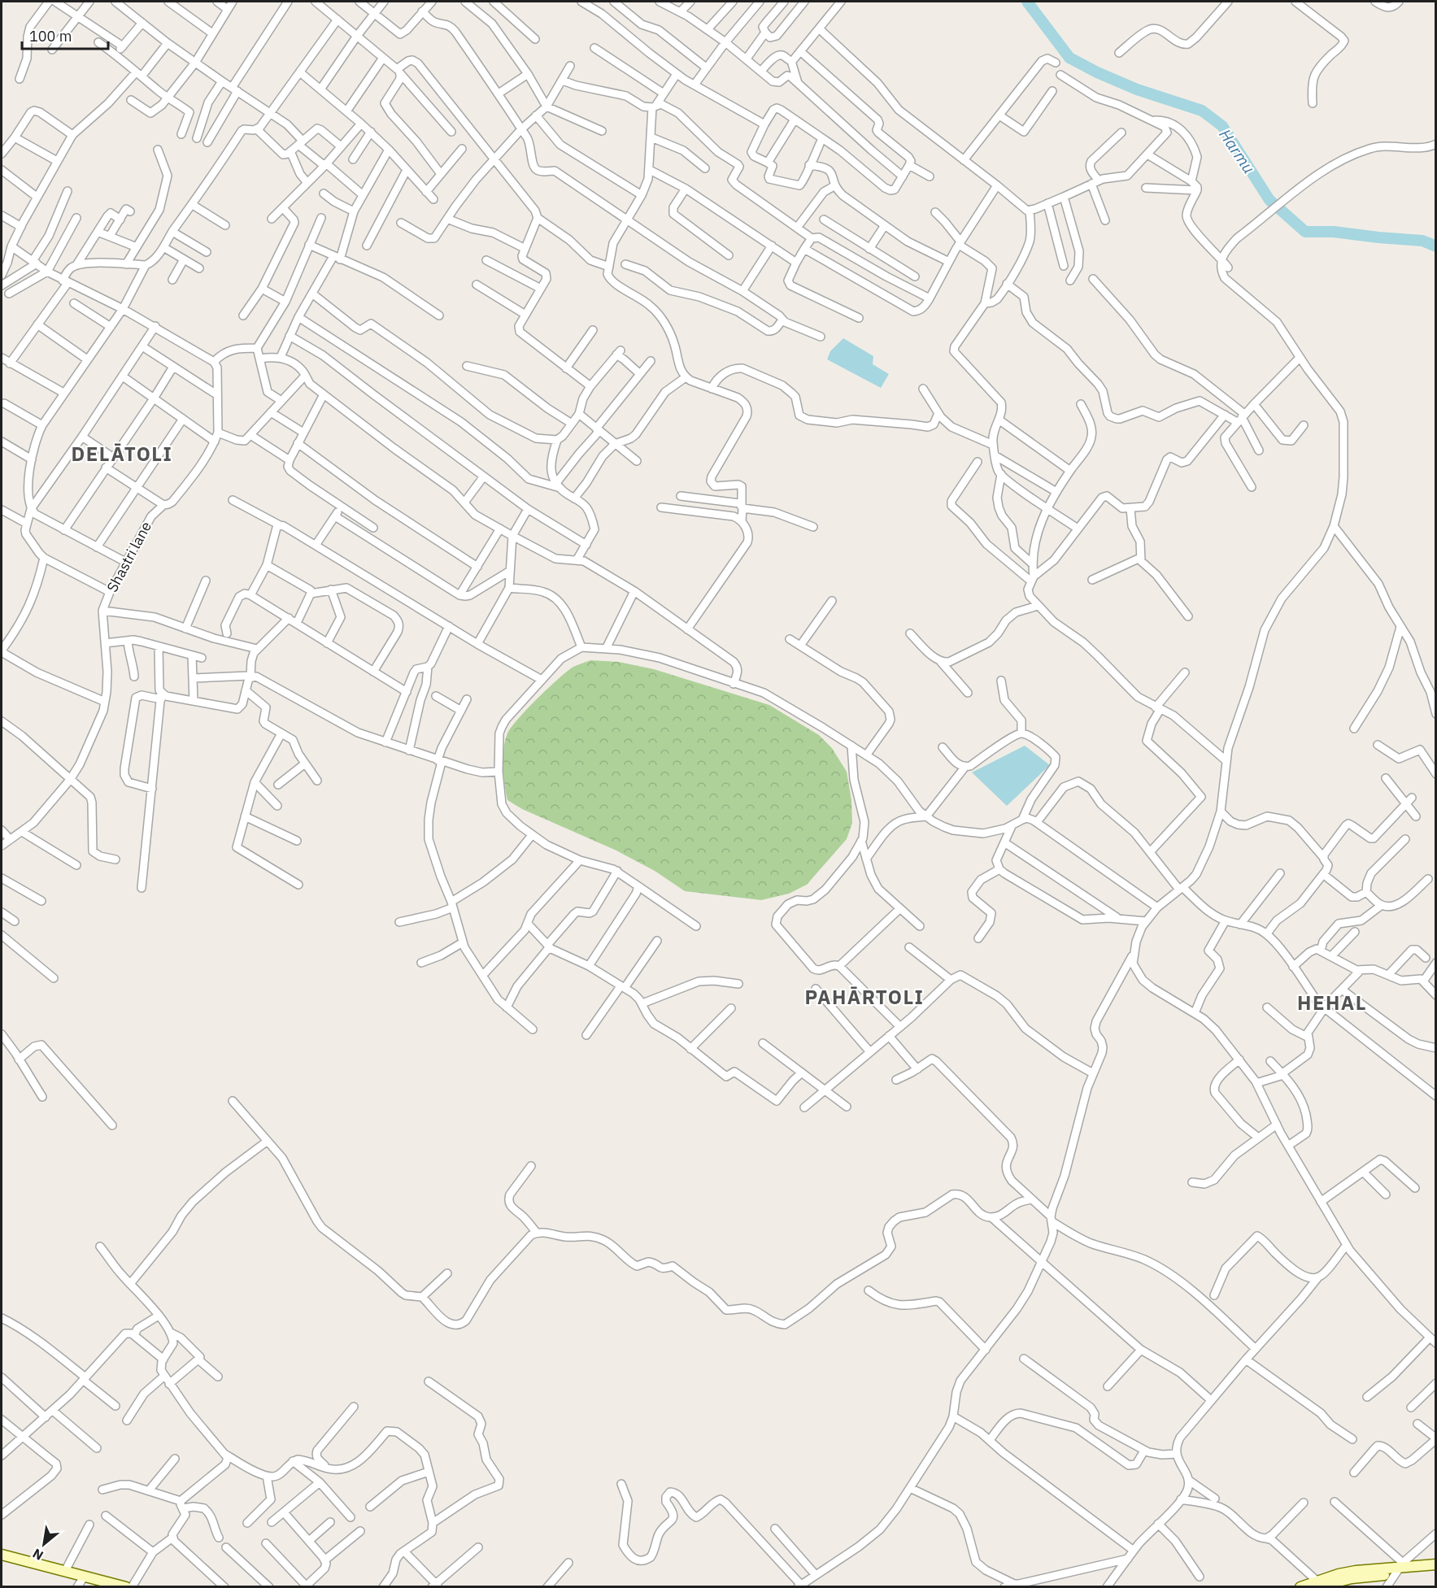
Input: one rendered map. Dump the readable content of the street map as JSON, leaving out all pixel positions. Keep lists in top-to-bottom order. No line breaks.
{"streets":{"street":["Shastri lane"]},"districts":["DELĀTOLI","PAHĀRTOLI","HEHAL"],"water":["Harmu"],"scale_bar":"100 m","north":"bottom left"}
